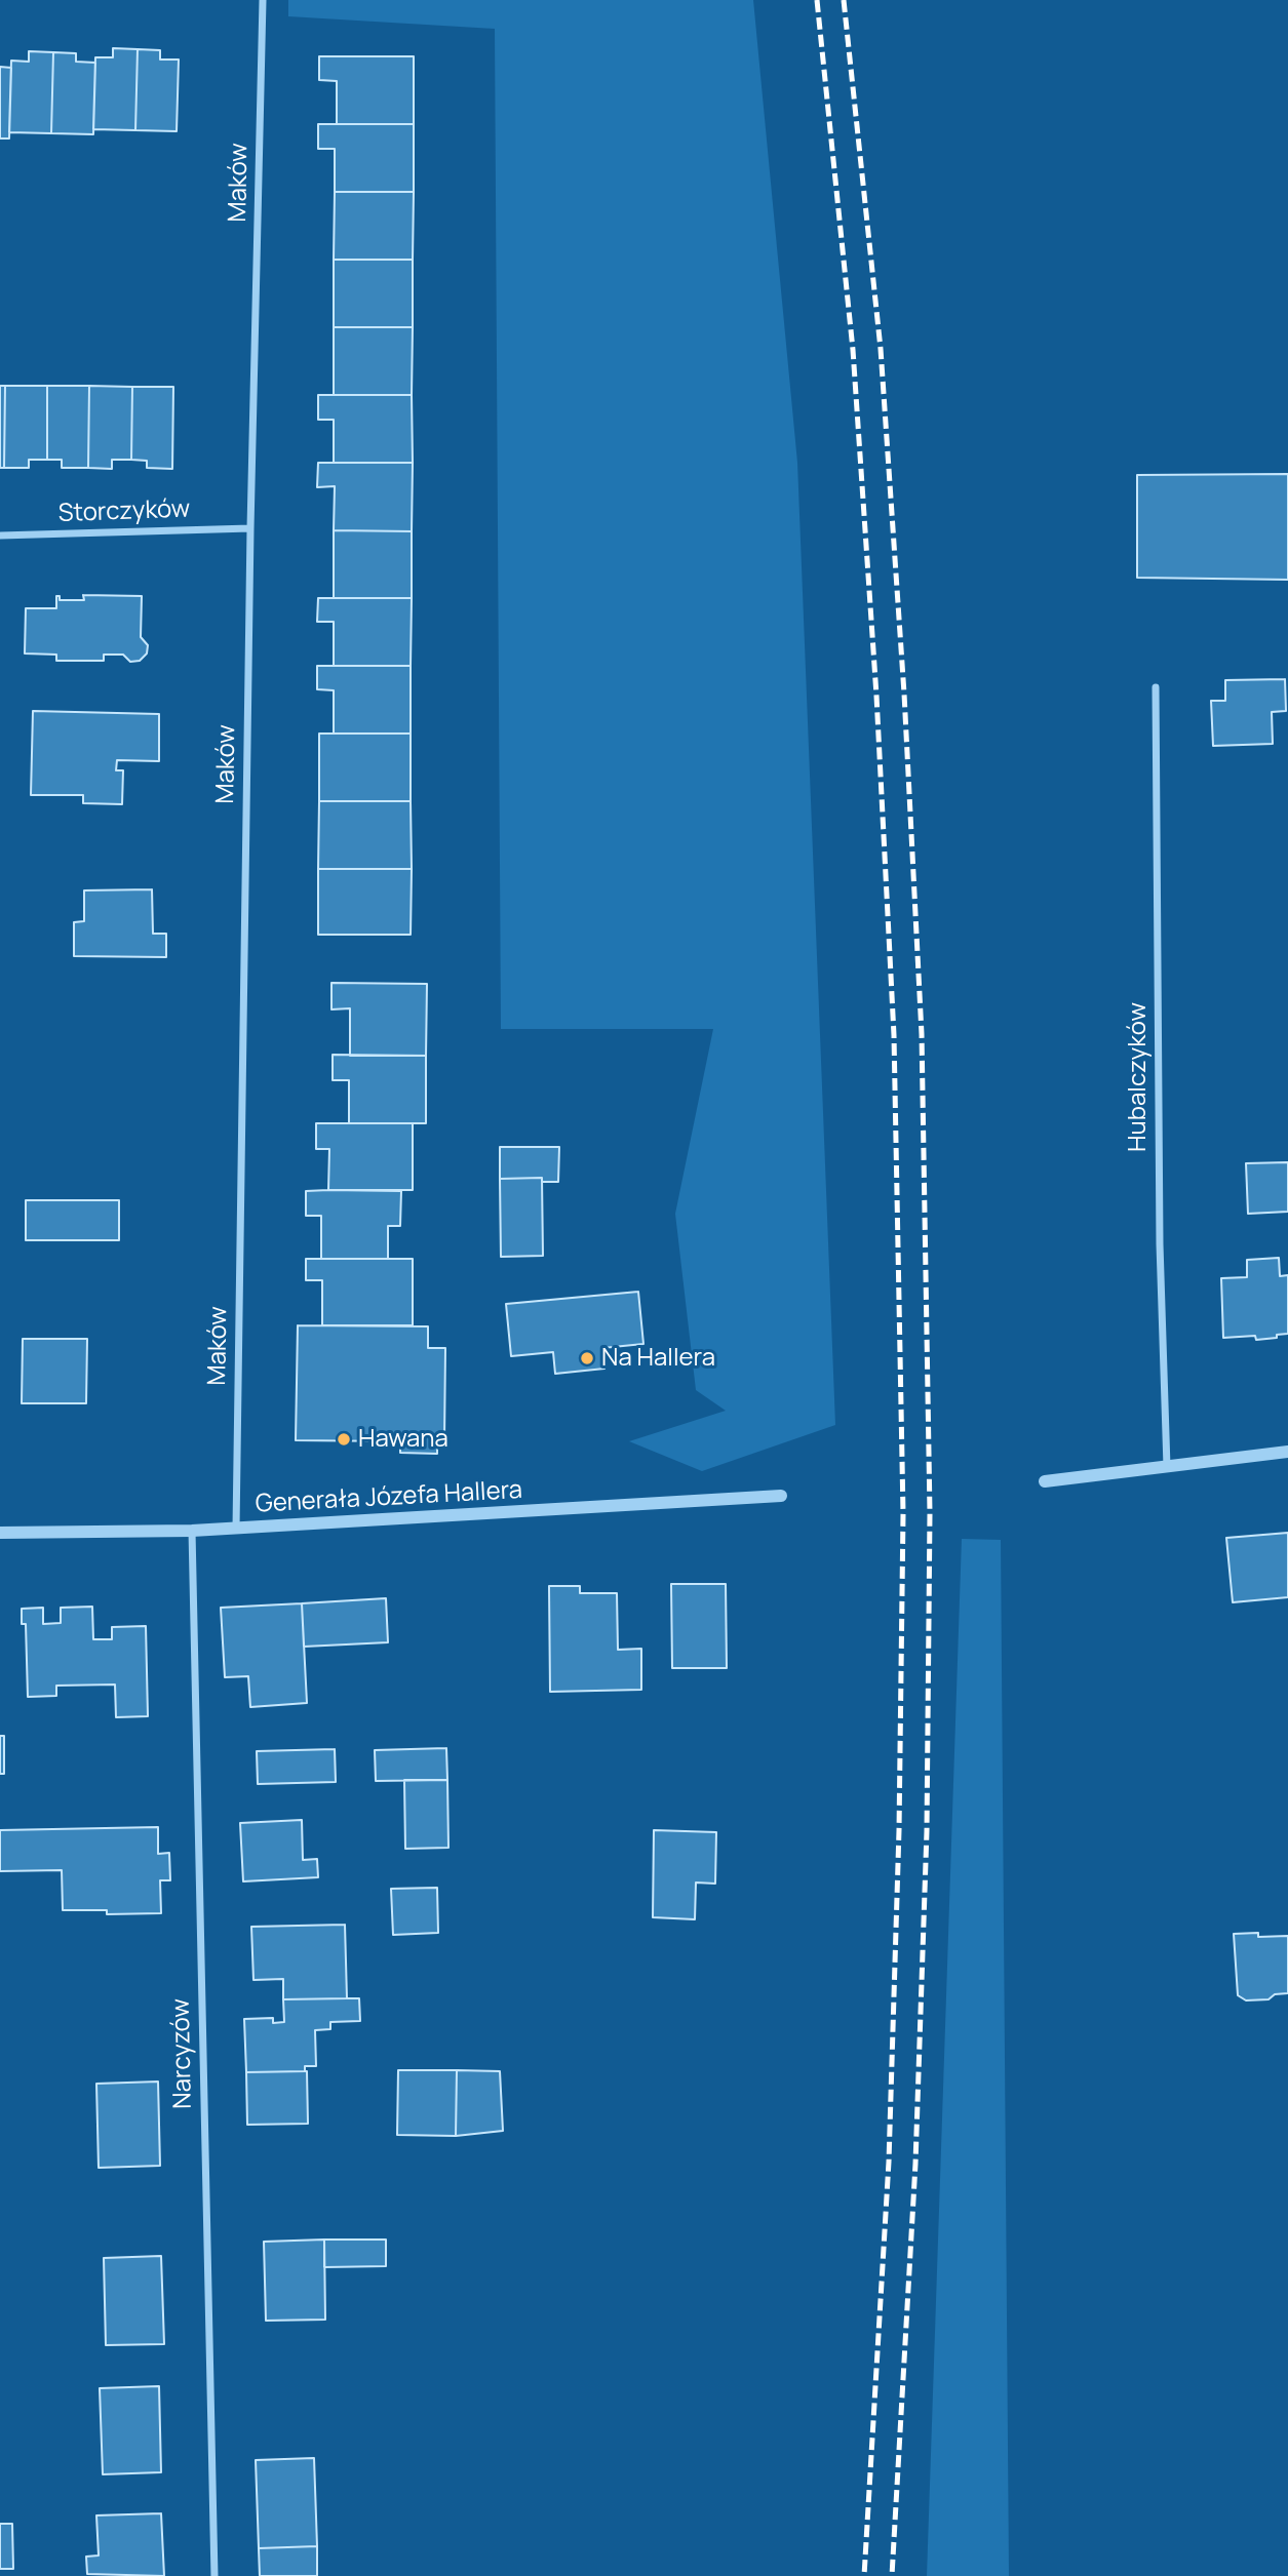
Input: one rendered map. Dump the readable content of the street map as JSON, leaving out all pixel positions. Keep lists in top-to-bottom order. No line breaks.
{"streets":{"street":["Maków","Storczyków","Hubalczyków","Generała Józefa Hallera","Narcyzów"]},"crossings":[["Maków","Storczyków"],["Maków","Generała Józefa Hallera"],["Generała Józefa Hallera","Narcyzów"]],"places":["Na Hallera","Hawana"]}
